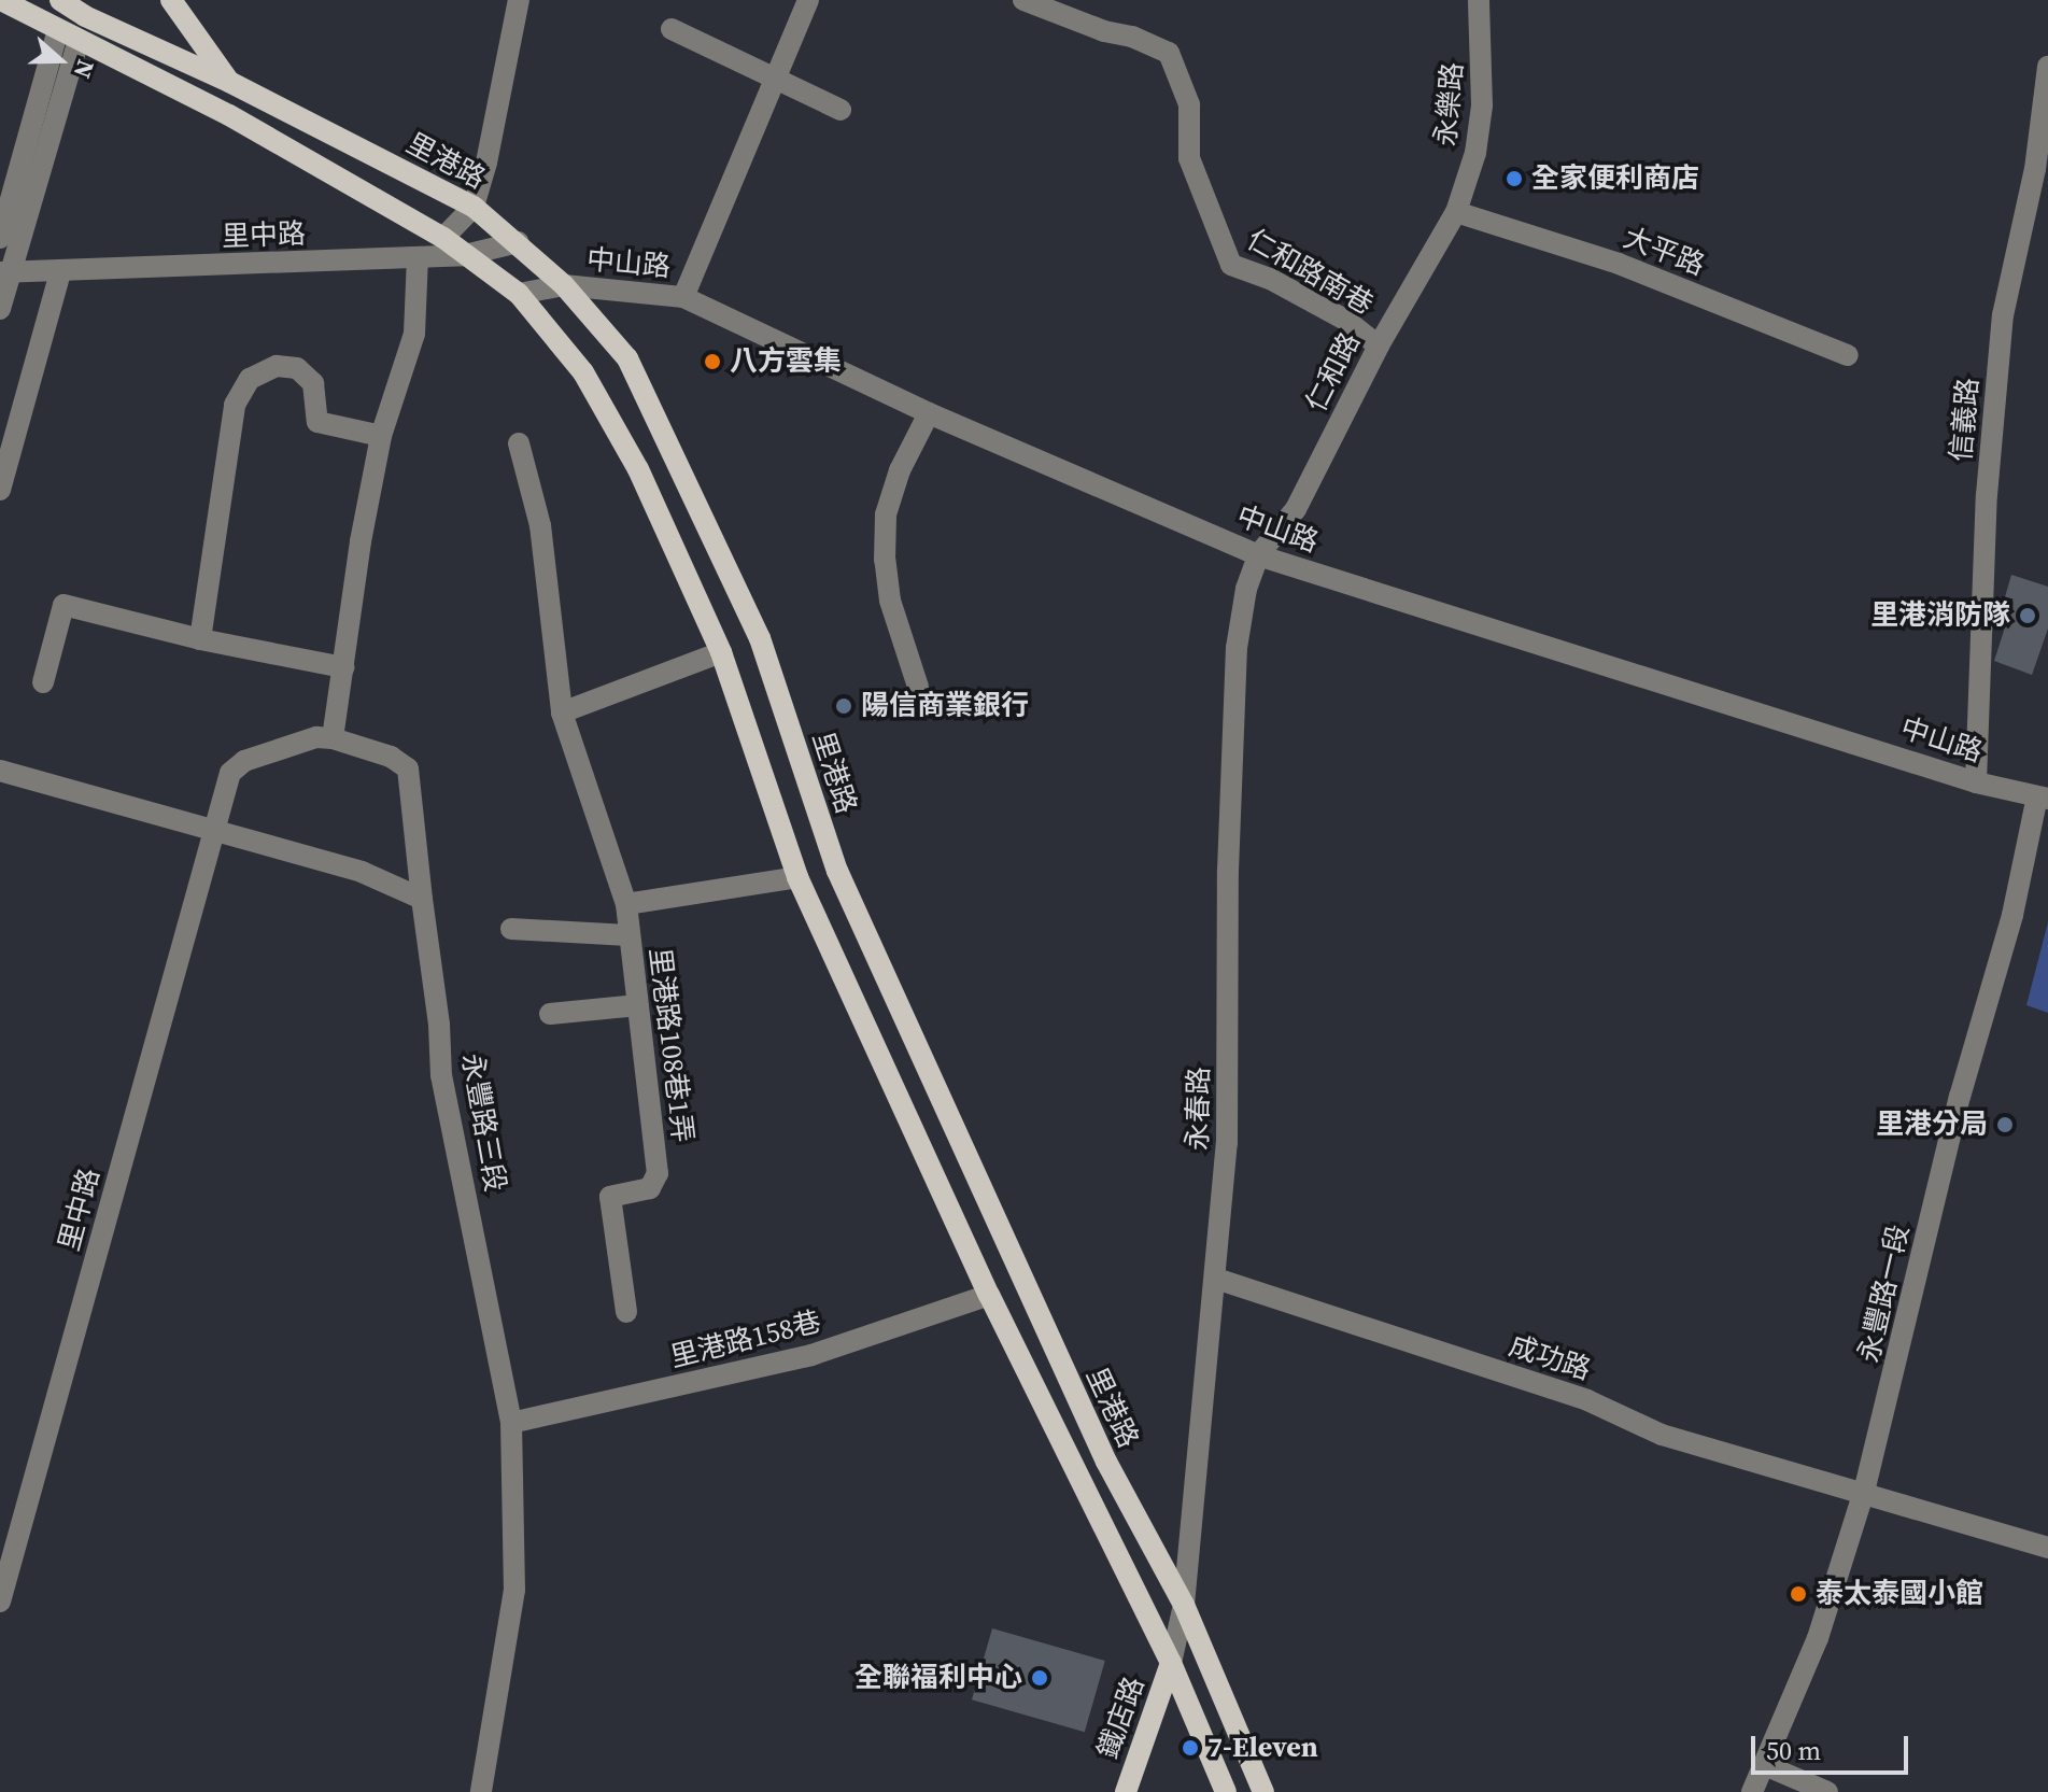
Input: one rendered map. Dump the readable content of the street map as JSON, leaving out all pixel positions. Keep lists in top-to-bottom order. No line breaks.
{"streets":{"main road":["里港路","鐵店路"],"street":["永樂路","里中路","大平路","中山路","仁和路南巷","仁和路","信義路","里港路108巷1弄","永春路","永豐路三段","永豐路一段","里港路158巷","成功路"]},"crossings":[["永樂路","大平路"],["永樂路","仁和路"],["里港路","里中路"],["里港路","中山路"],["里港路","永春路"],["里港路","里港路158巷"],["里港路","鐵店路"],["里中路","永豐路三段"],["大平路","仁和路"],["中山路","仁和路"],["中山路","信義路"],["中山路","永春路"],["中山路","永豐路一段"],["仁和路南巷","仁和路"],["仁和路","永春路"],["永春路","成功路"],["永春路","鐵店路"],["永豐路三段","里港路158巷"],["永豐路一段","成功路"]],"places":["全家便利商店","八方雲集","里港消防隊","陽信商業銀行","里港分局","泰太泰國小館","全聯福利中心","7-Eleven"],"scale_bar":"50 m","north":"right"}
